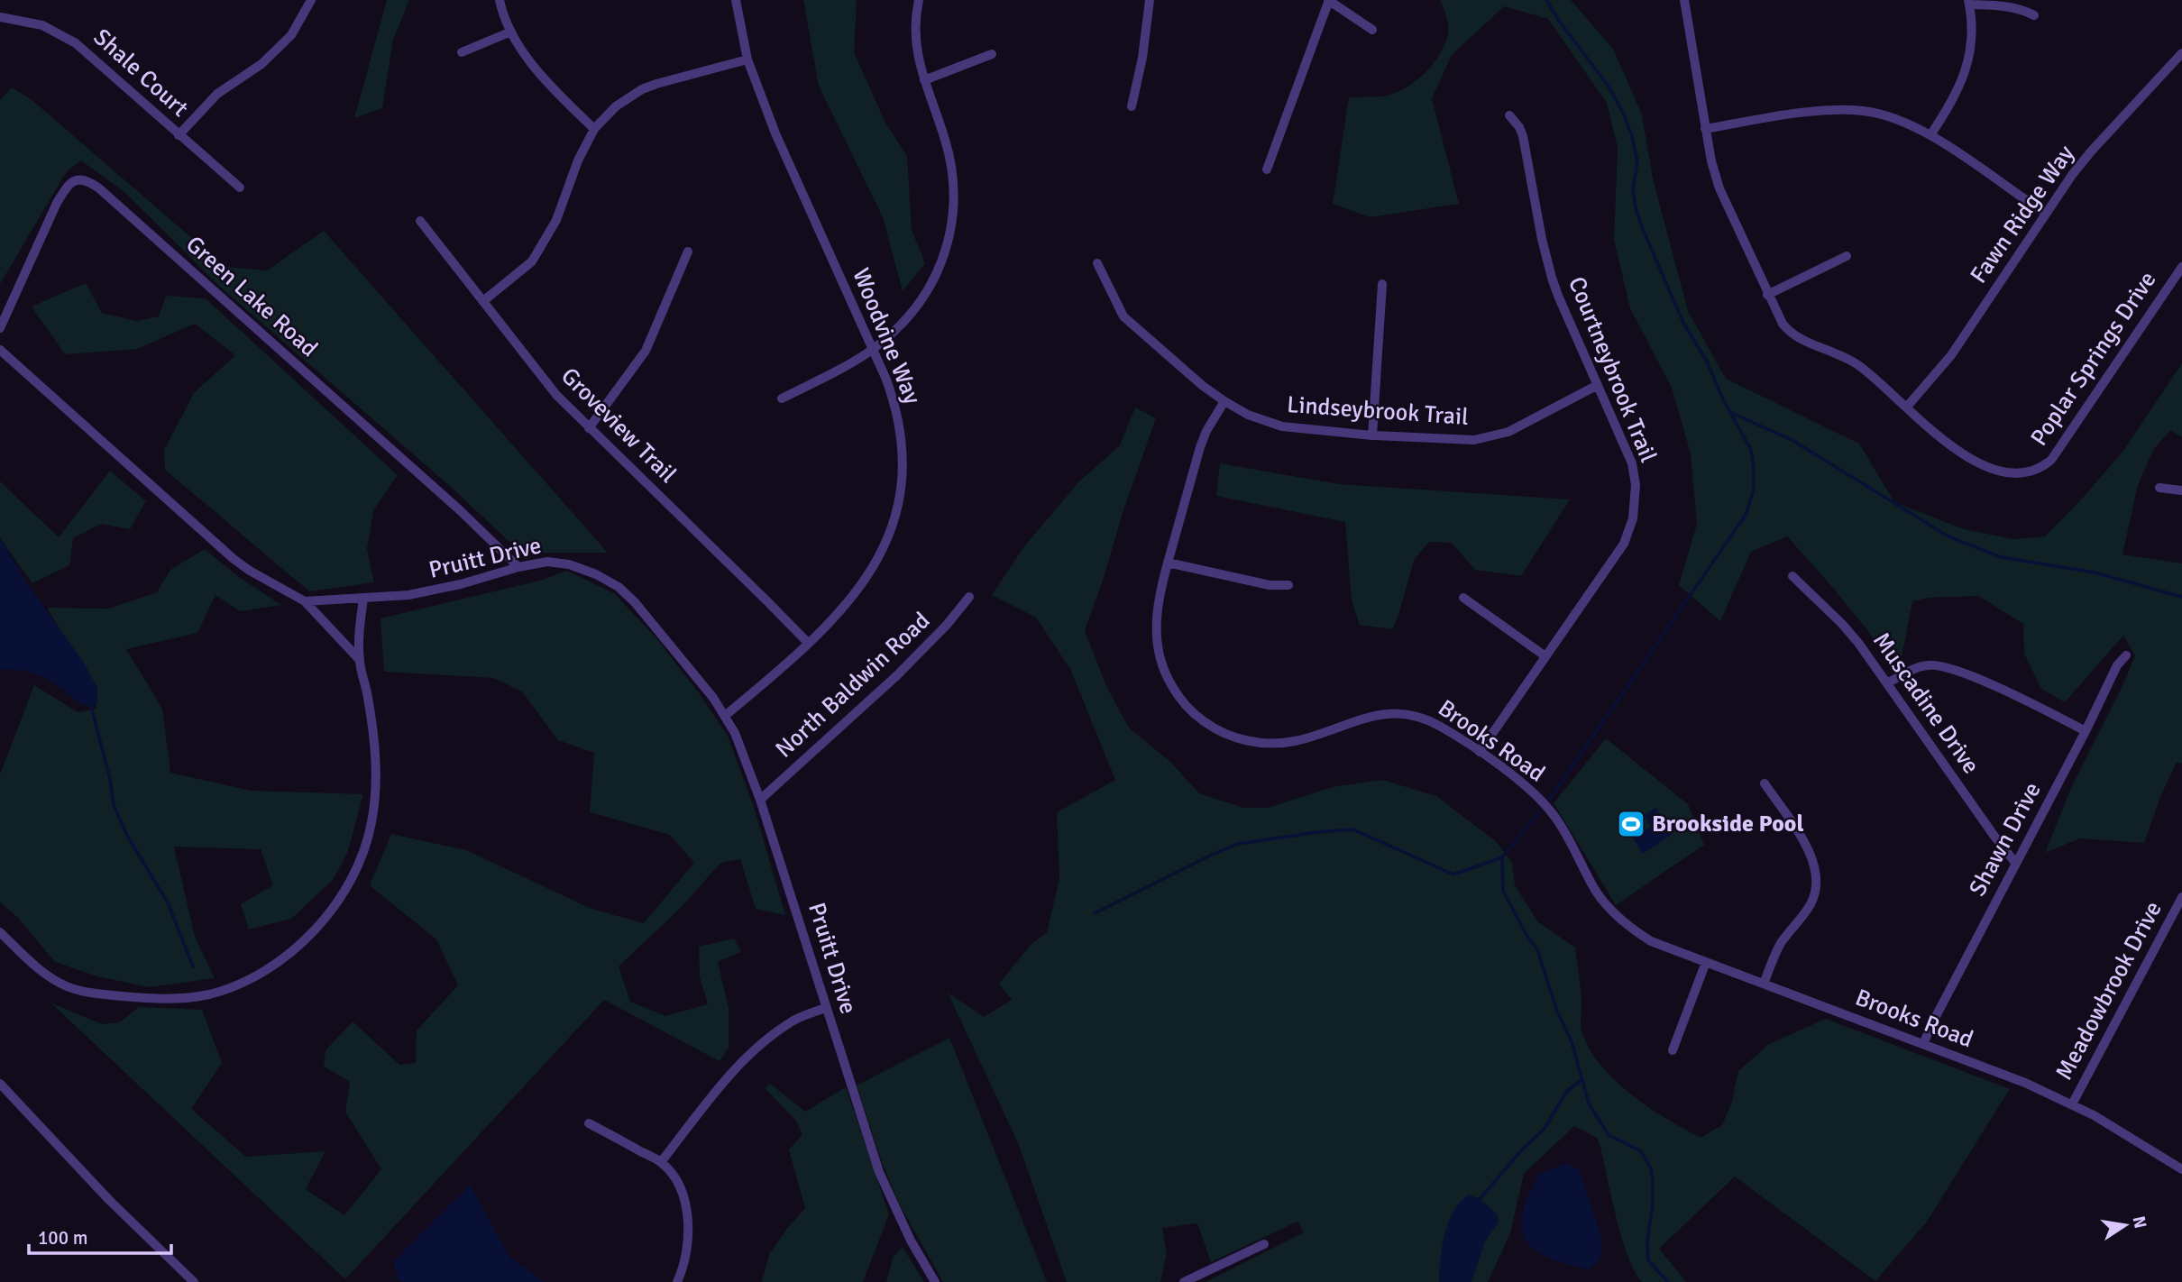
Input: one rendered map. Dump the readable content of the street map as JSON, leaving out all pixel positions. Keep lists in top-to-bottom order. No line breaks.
{"streets":{"street":["Shale Court","Fawn Ridge Way","Green Lake Road","Woodvine Way","Poplar Springs Drive","Courtneybrook Trail","Lindseybrook Trail","Groveview Trail","Pruitt Drive","North Baldwin Road","Muscadine Drive","Brooks Road","Shawn Drive","Meadowbrook Drive"]},"crossings":[["Fawn Ridge Way","Poplar Springs Drive"],["Green Lake Road","Pruitt Drive"],["Woodvine Way","Groveview Trail"],["Woodvine Way","Pruitt Drive"],["Courtneybrook Trail","Lindseybrook Trail"],["Courtneybrook Trail","Brooks Road"],["Lindseybrook Trail","Brooks Road"],["Pruitt Drive","North Baldwin Road"],["Muscadine Drive","Shawn Drive"],["Brooks Road","Shawn Drive"],["Brooks Road","Meadowbrook Drive"]],"places":{"sports":["Brookside Pool"]},"scale_bar":"100 m","north":"right"}
